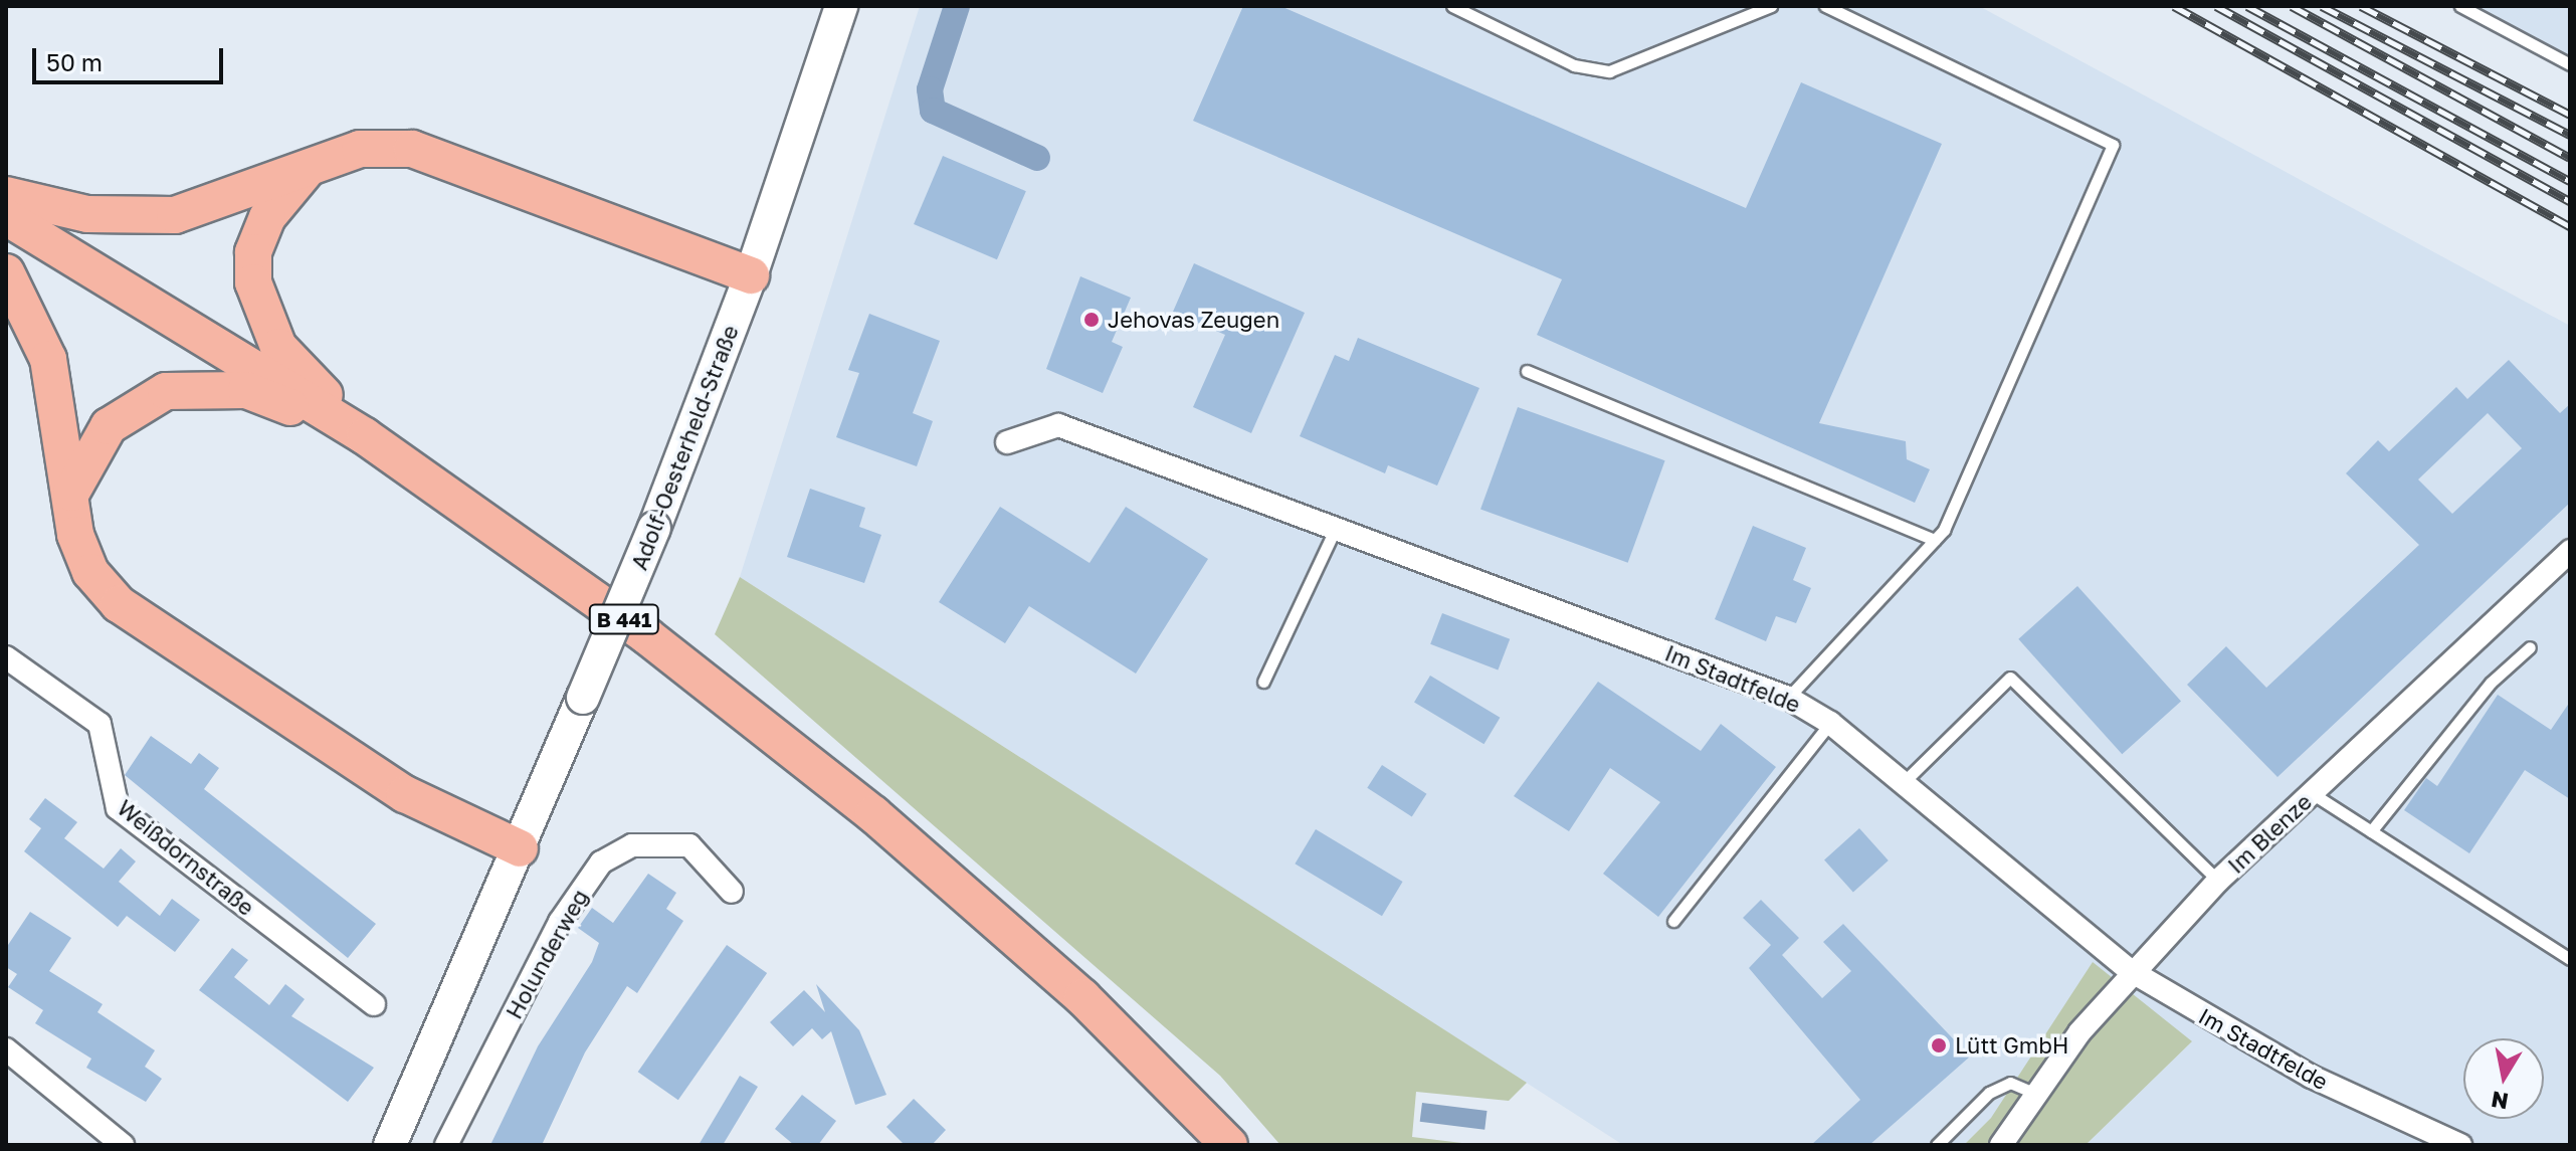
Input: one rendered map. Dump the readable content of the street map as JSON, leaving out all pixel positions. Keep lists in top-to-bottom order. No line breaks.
{"streets":{"main road":["B 441"],"street":["Adolf-Oesterheld-Straße","Im Stadtfelde","Im Blenze","Weißdornstraße","Holunderweg"]},"crossings":[["Im Stadtfelde","Im Blenze"]],"places":["Jehovas Zeugen","Lütt GmbH"],"scale_bar":"50 m","north":"bottom"}
